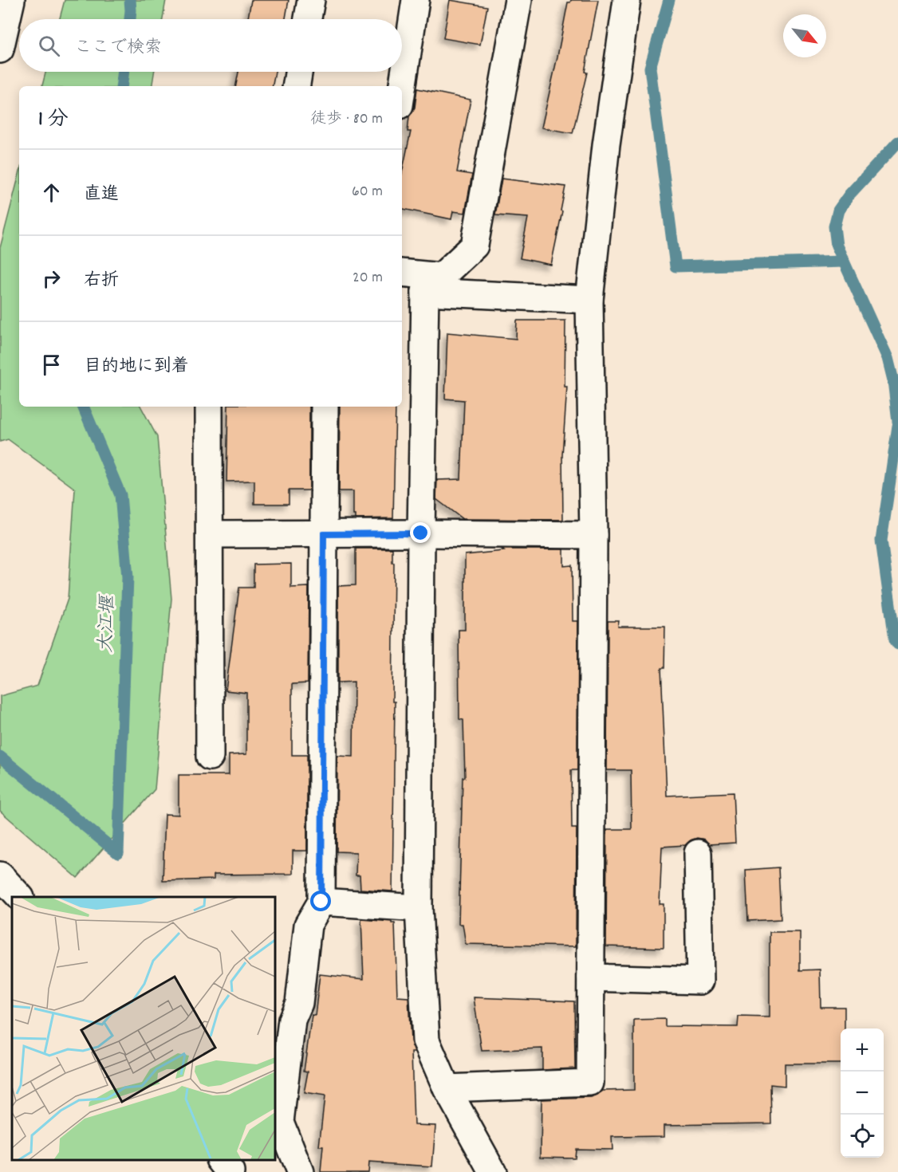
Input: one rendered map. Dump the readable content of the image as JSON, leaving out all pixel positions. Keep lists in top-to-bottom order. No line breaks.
{"water":["大江堰"],"north":"bottom right","page":{"search":"ここで検索","heading":["1 分","徒歩 · 80 m"],"list":[["直進","60 m"],["右折","20 m"],"目的地に到着"],"map_buttons":["+","−"]}}
